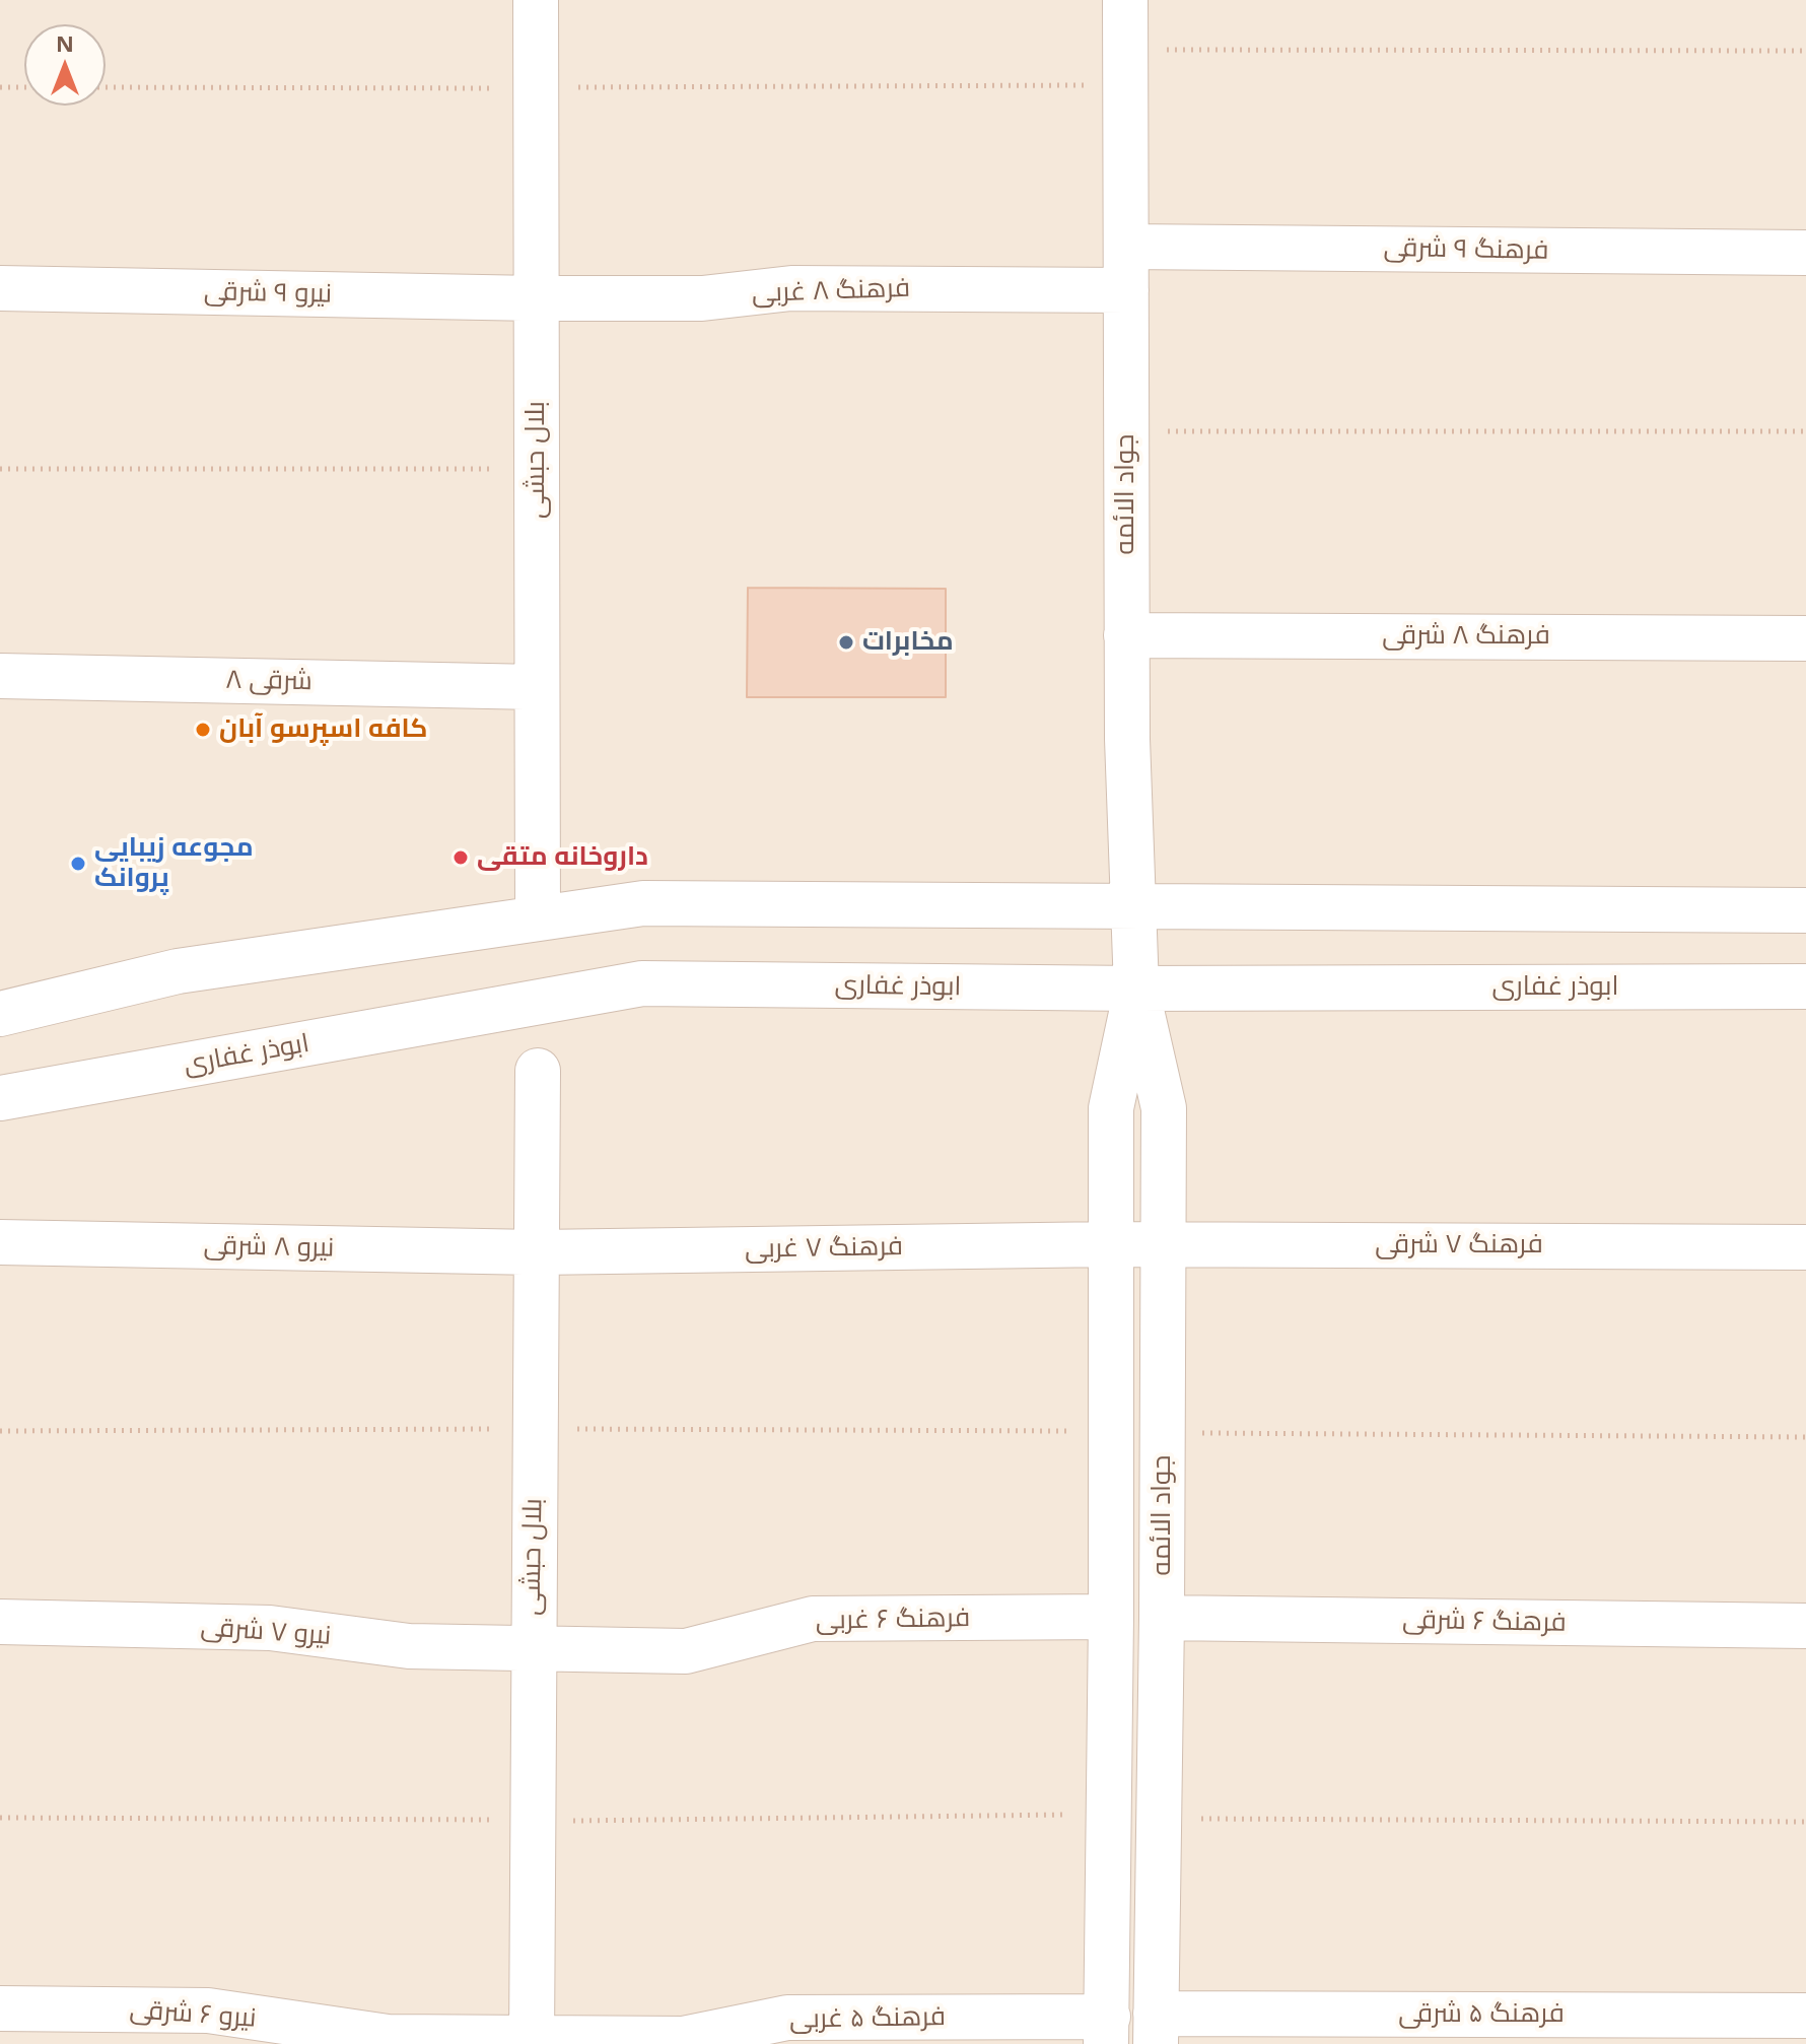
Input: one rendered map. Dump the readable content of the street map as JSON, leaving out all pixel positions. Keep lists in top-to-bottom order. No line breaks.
{"streets":{"street":["فرهنگ ۹ شرقی","فرهنگ ۸ غربی","نیرو ۹ شرقی","بلال حبشی","جواد الائمه","فرهنگ ۸ شرقی","۸ شرقی","ابوذر غفاری","فرهنگ ۷ شرقی","نیرو ۸ شرقی","فرهنگ ۷ غربی","فرهنگ ۶ غربی","فرهنگ ۶ شرقی","نیرو ۷ شرقی","نیرو ۶ شرقی","فرهنگ ۵ شرقی","فرهنگ ۵ غربی"]},"crossings":[["فرهنگ ۹ شرقی","فرهنگ ۸ غربی"],["فرهنگ ۹ شرقی","جواد الائمه"],["فرهنگ ۸ غربی","نیرو ۹ شرقی"],["فرهنگ ۸ غربی","بلال حبشی"],["فرهنگ ۸ غربی","جواد الائمه"],["نیرو ۹ شرقی","بلال حبشی"],["بلال حبشی","۸ شرقی"],["بلال حبشی","نیرو ۸ شرقی"],["بلال حبشی","فرهنگ ۷ غربی"],["بلال حبشی","فرهنگ ۶ غربی"],["بلال حبشی","نیرو ۷ شرقی"],["بلال حبشی","نیرو ۶ شرقی"],["بلال حبشی","فرهنگ ۵ غربی"],["جواد الائمه","فرهنگ ۸ شرقی"],["جواد الائمه","ابوذر غفاری"],["جواد الائمه","فرهنگ ۷ شرقی"],["جواد الائمه","فرهنگ ۷ غربی"],["جواد الائمه","فرهنگ ۶ غربی"],["جواد الائمه","فرهنگ ۶ شرقی"],["جواد الائمه","فرهنگ ۵ شرقی"],["جواد الائمه","فرهنگ ۵ غربی"],["فرهنگ ۷ شرقی","فرهنگ ۷ غربی"],["نیرو ۸ شرقی","فرهنگ ۷ غربی"],["فرهنگ ۶ غربی","نیرو ۷ شرقی"],["نیرو ۶ شرقی","فرهنگ ۵ غربی"]],"places":["مخابرات","کافه اسپرسو آبان","داروخانه متقی","مجوعه زیبایی پروانک"],"north":"top"}
